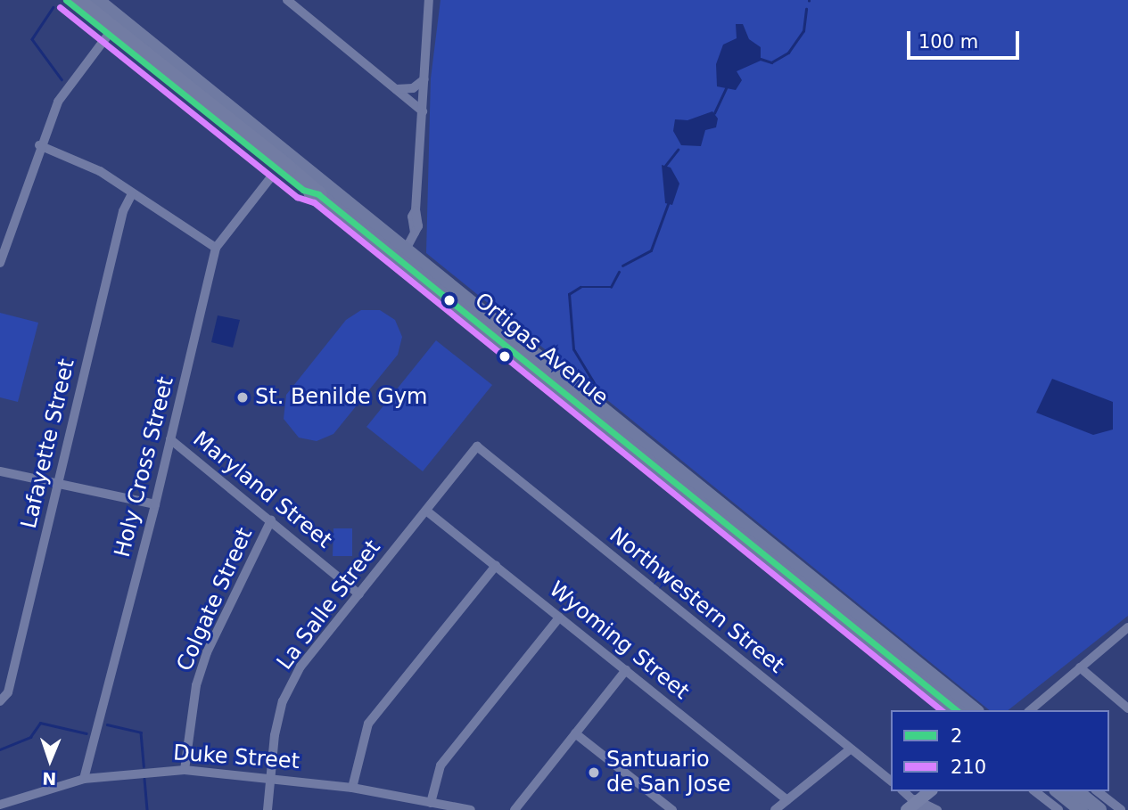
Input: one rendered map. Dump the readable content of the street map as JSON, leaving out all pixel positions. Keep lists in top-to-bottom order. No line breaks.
{"streets":{"main road":["Ortigas Avenue"],"street":["Lafayette Street","Holy Cross Street","Maryland Street","Colgate Street","Northwestern Street","La Salle Street","Wyoming Street","Duke Street"]},"crossings":[["Holy Cross Street","Maryland Street"],["Holy Cross Street","Duke Street"],["Maryland Street","Colgate Street"],["Maryland Street","La Salle Street"],["Colgate Street","Duke Street"],["Northwestern Street","La Salle Street"],["La Salle Street","Wyoming Street"],["La Salle Street","Duke Street"]],"places":["St. Benilde Gym","Santuario de San Jose"],"lines":["transit line 2","transit line 210"],"legend":["2","210"],"scale_bar":"100 m","north":"bottom"}
